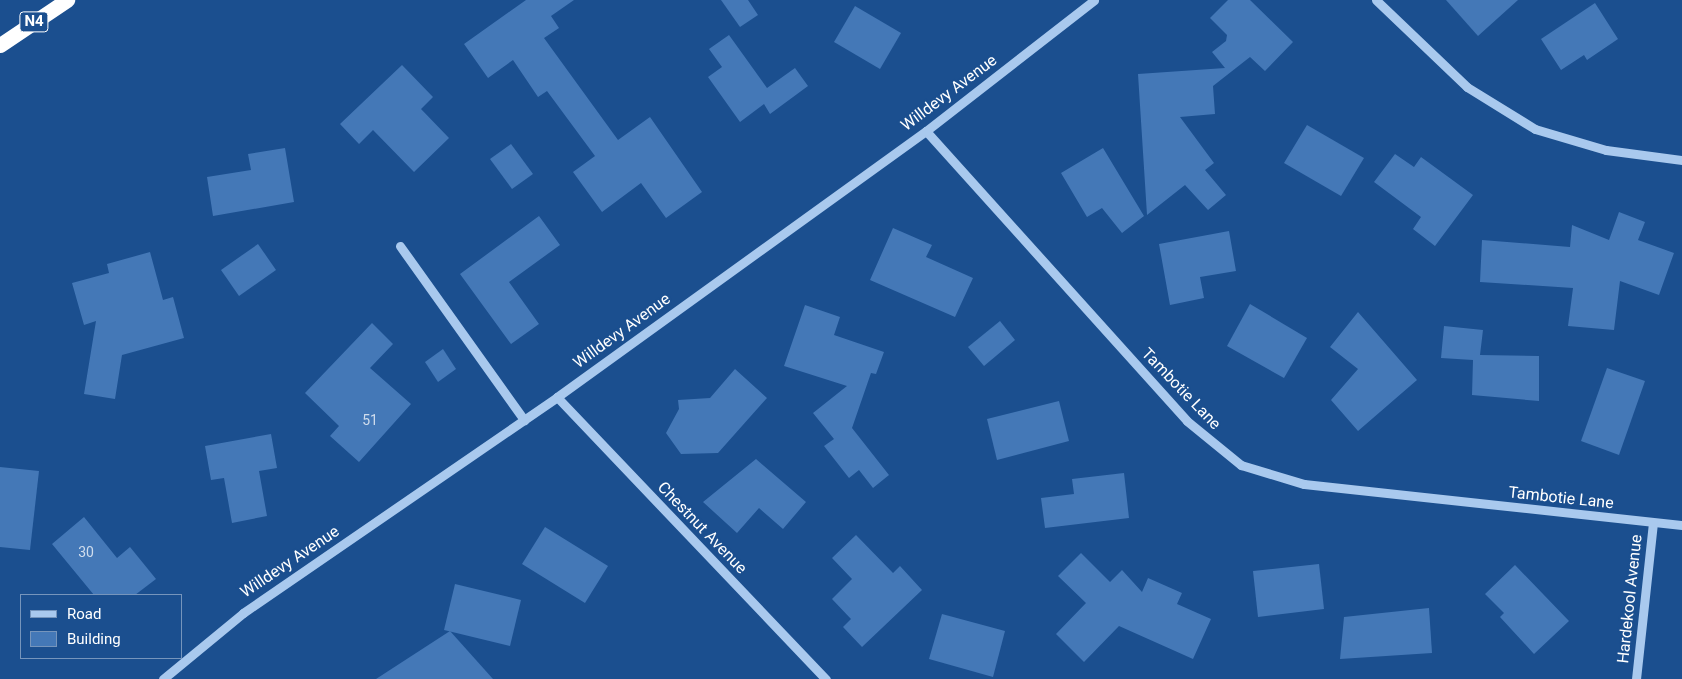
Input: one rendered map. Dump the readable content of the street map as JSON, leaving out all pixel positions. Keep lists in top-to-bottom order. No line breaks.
{"streets":{"highway":["N4"],"street":["Willdevy Avenue","Tambotie Lane","Chestnut Avenue","Hardekool Avenue"]},"crossings":[["Willdevy Avenue","Tambotie Lane"],["Willdevy Avenue","Chestnut Avenue"],["Tambotie Lane","Hardekool Avenue"]],"house_numbers":["51","30"],"legend":["Road","Building"]}
